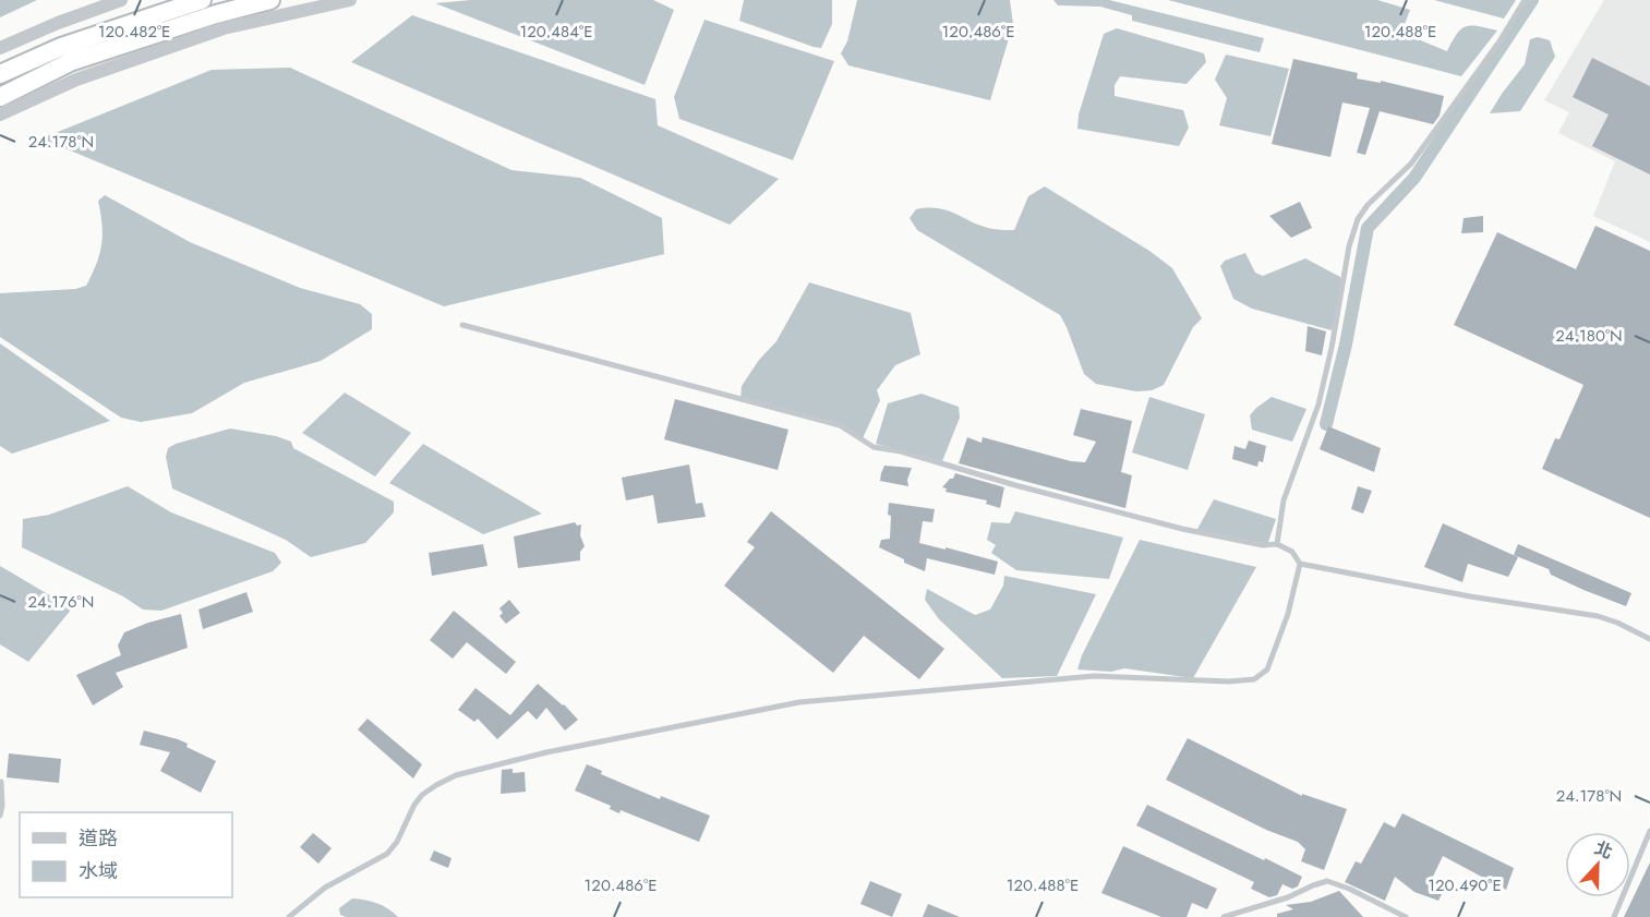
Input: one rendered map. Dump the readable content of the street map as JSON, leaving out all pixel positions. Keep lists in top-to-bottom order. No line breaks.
{"legend":["道路","水域"],"north":"top","coordinates":["120.482°E","120.484°E","120.486°E","120.488°E","24.178°N","24.180°N","24.176°N","120.490°E"]}
